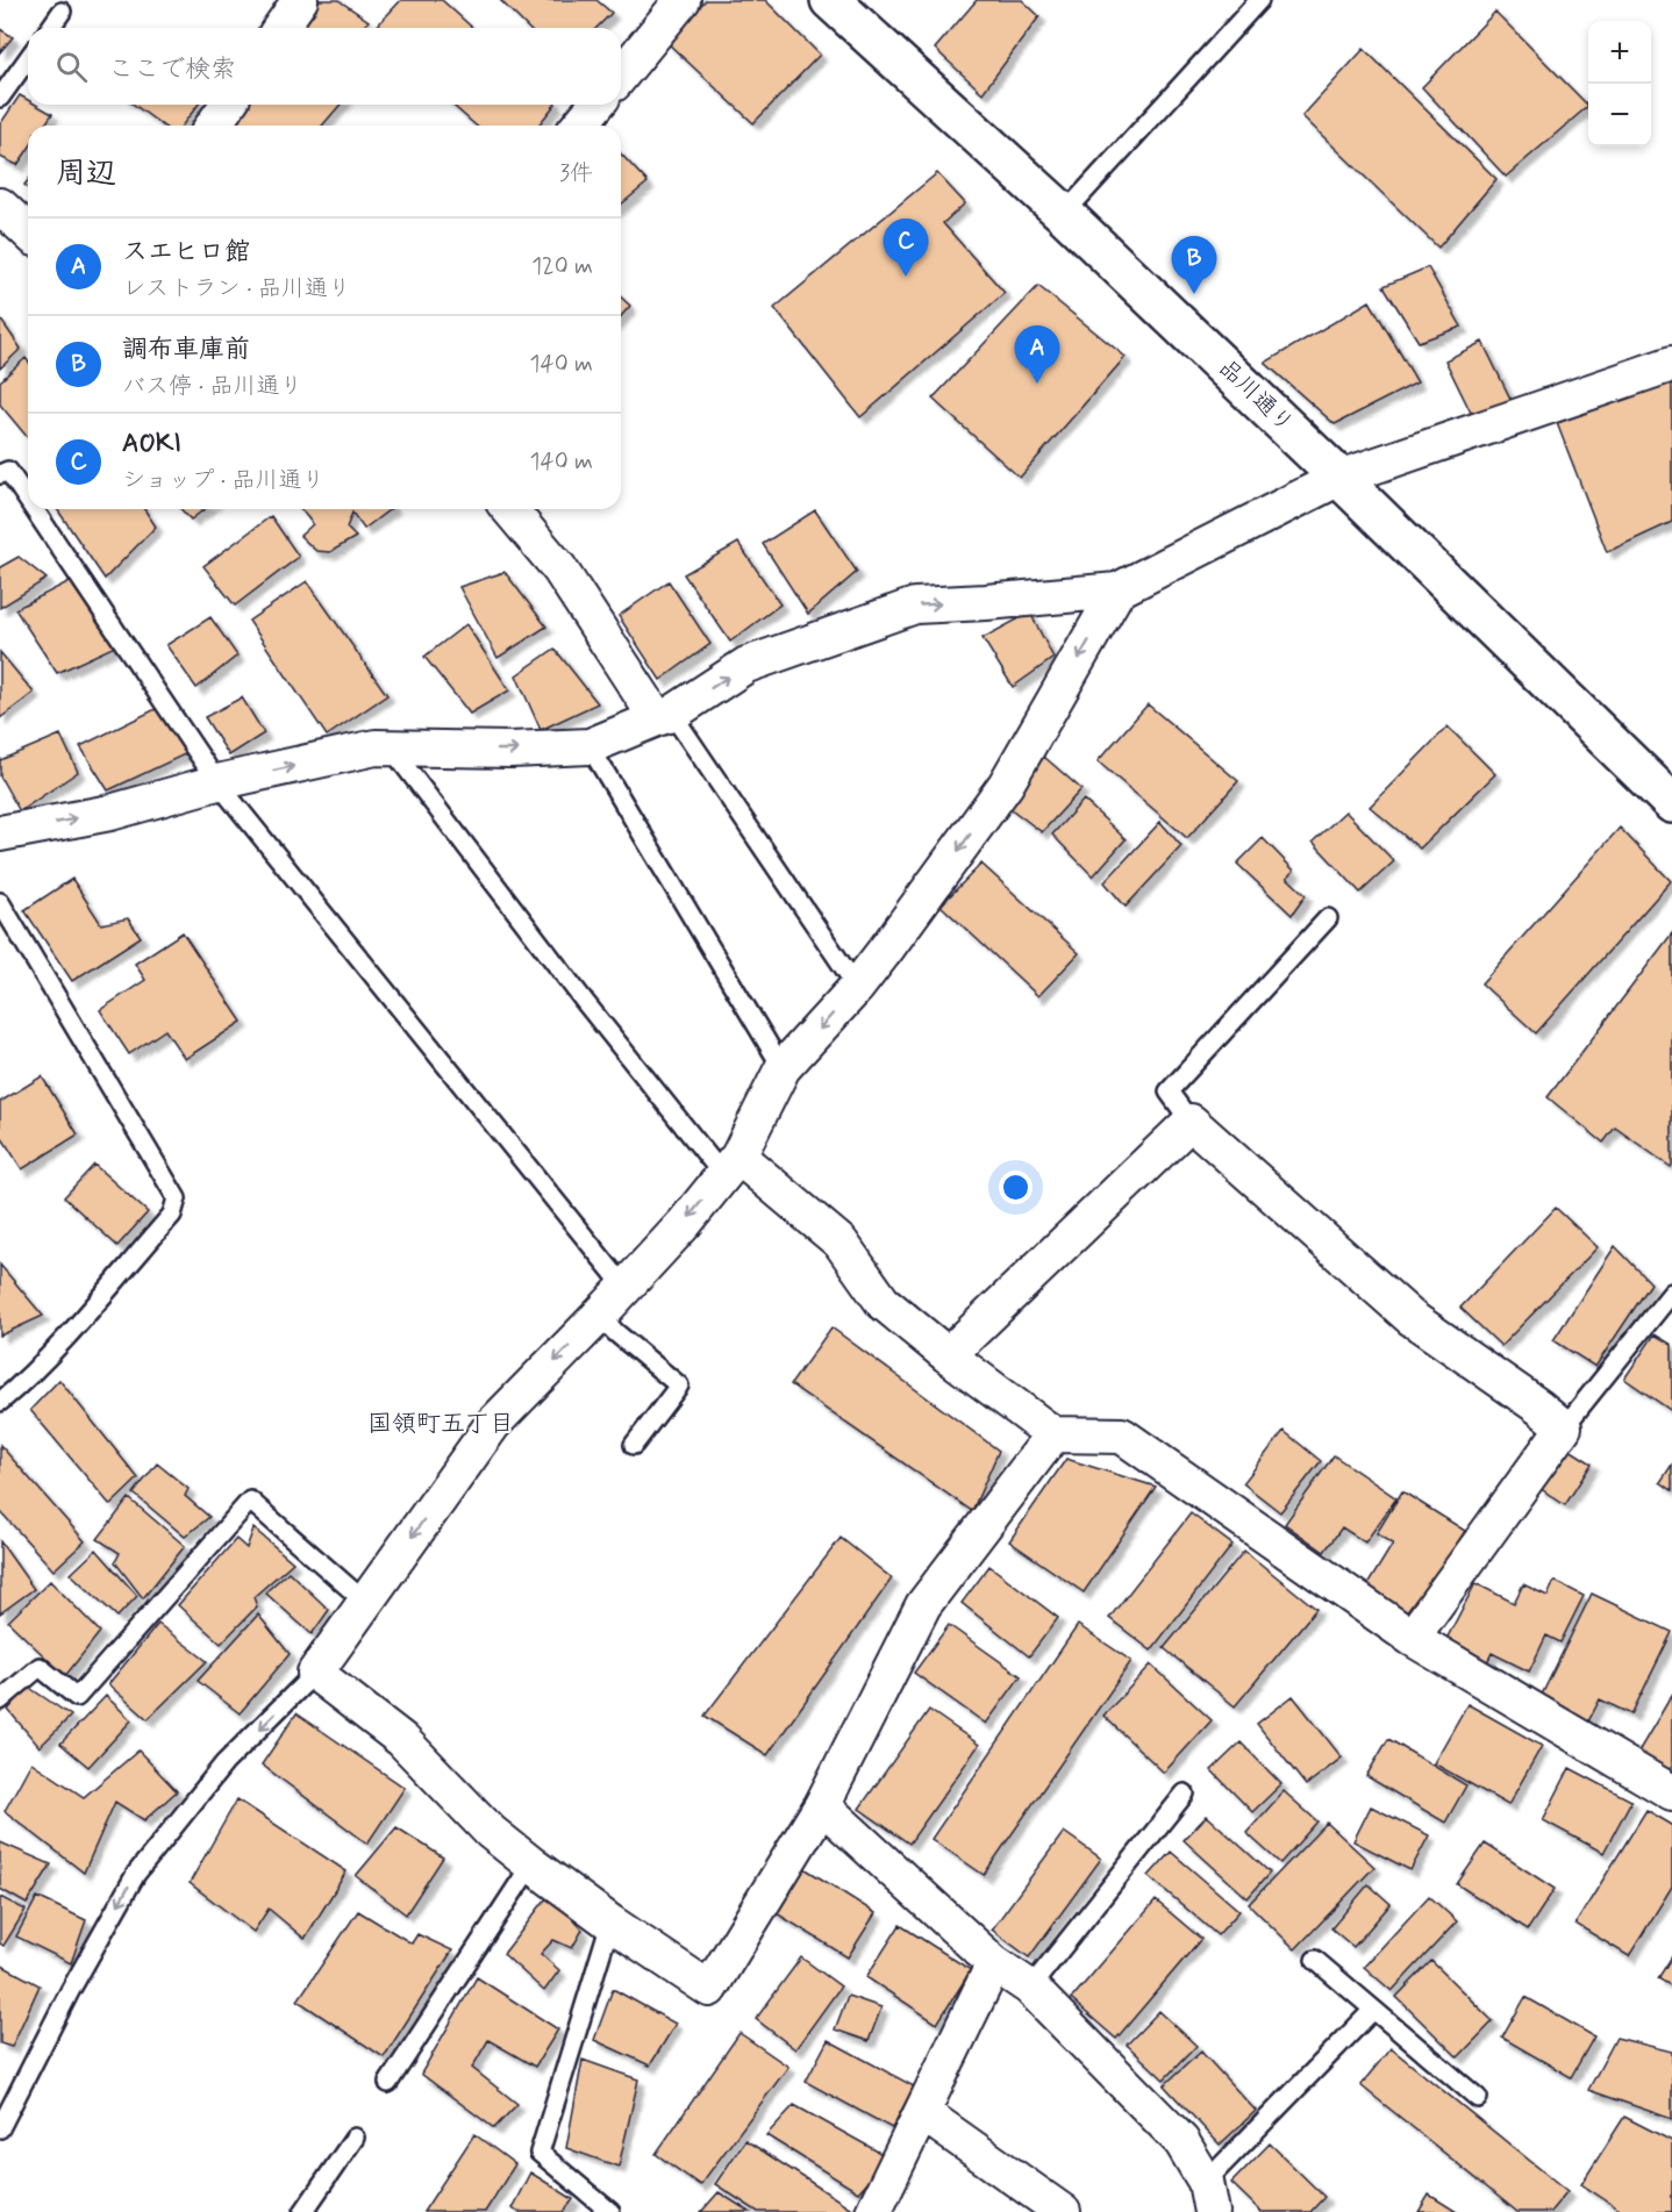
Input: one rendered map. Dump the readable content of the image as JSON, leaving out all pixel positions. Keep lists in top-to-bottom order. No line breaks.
{"streets":{"street":["品川通り"]},"districts":["国領町五丁目"],"page":{"map_buttons":["+","−"],"search":"ここで検索","heading":["周辺","3件"],"list":[{"mark":"A","name":"スエヒロ館","note":"レストラン · 品川通り","value":"120 m"},{"mark":"B","name":"調布車庫前","note":"バス停 · 品川通り","value":"140 m"},{"mark":"C","name":"AOKI","note":"ショップ · 品川通り","value":"140 m"}],"pins":["C","B","A"]}}
